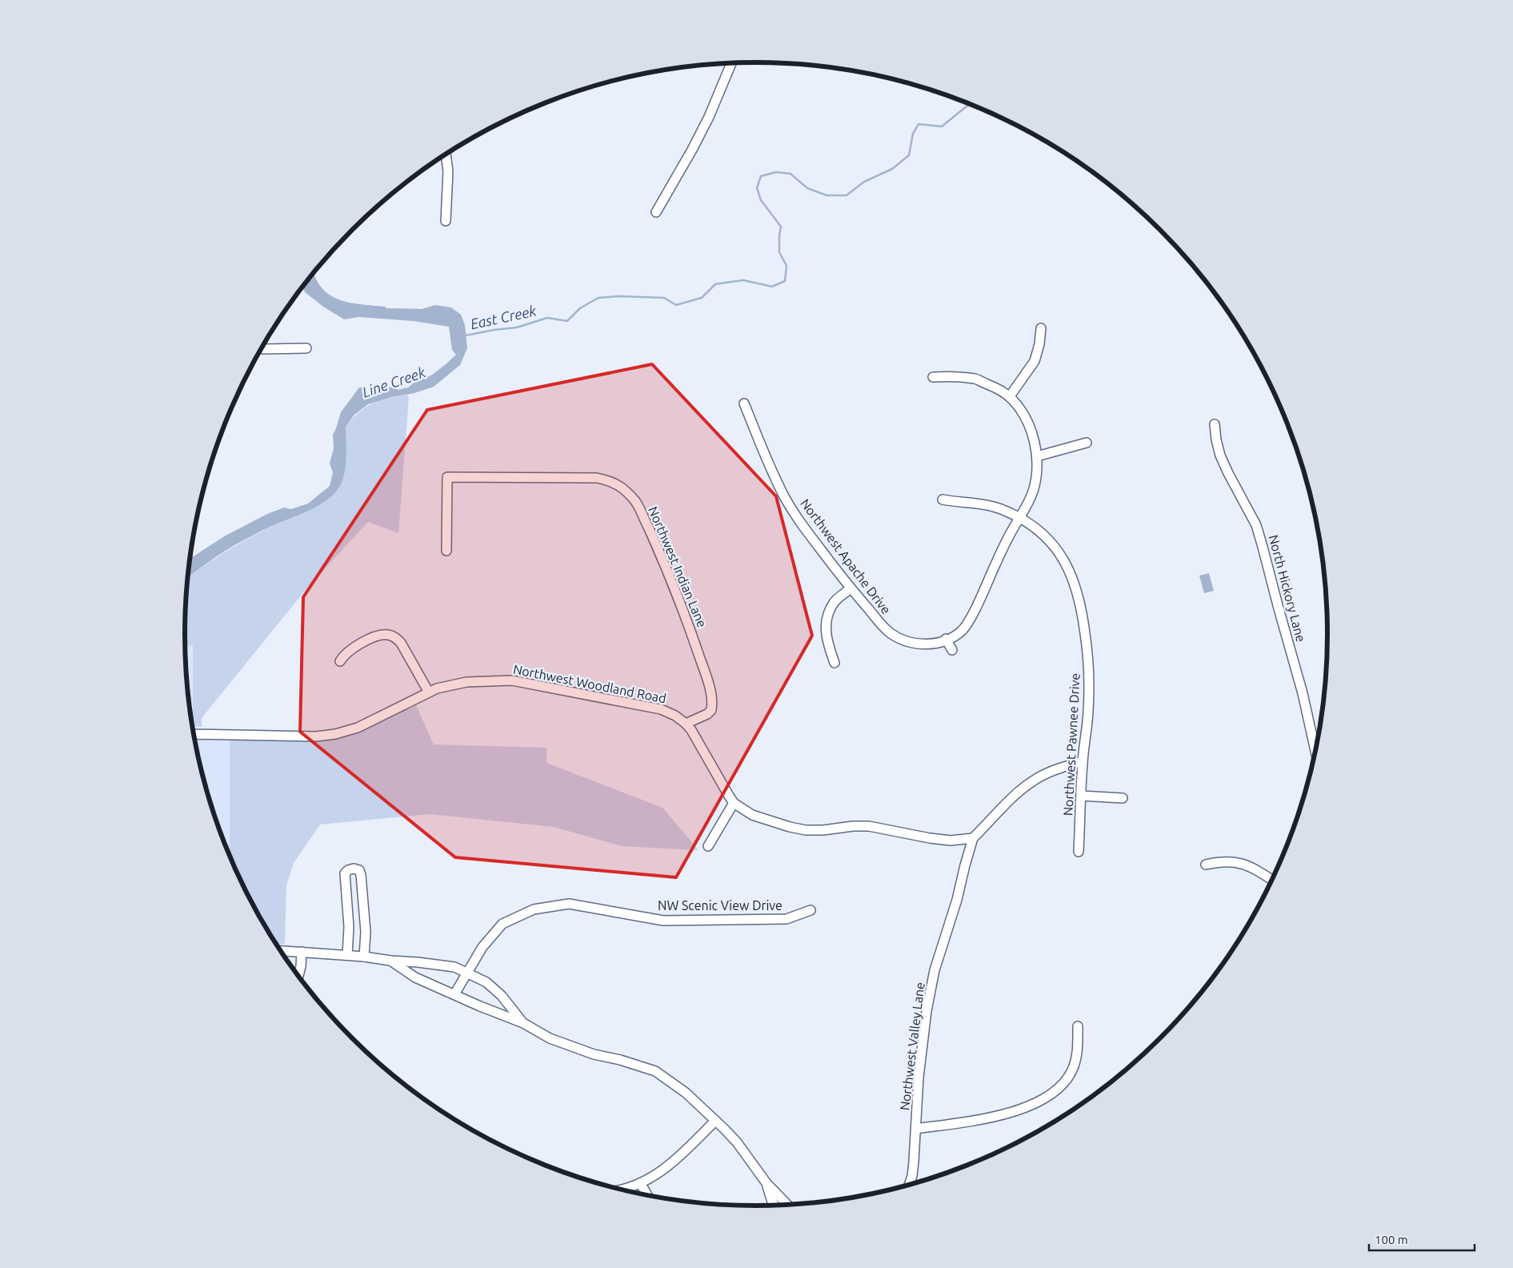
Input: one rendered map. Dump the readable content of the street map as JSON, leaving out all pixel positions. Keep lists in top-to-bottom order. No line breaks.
{"streets":{"street":["Northwest Apache Drive","Northwest Indian Lane","North Hickory Lane","Northwest Woodland Road","Northwest Pawnee Drive","NW Scenic View Drive","Northwest Valley Lane"]},"crossings":[["Northwest Apache Drive","Northwest Pawnee Drive"],["Northwest Indian Lane","Northwest Woodland Road"],["Northwest Woodland Road","Northwest Valley Lane"]],"water":["East Creek","Line Creek"],"scale_bar":"100 m"}
